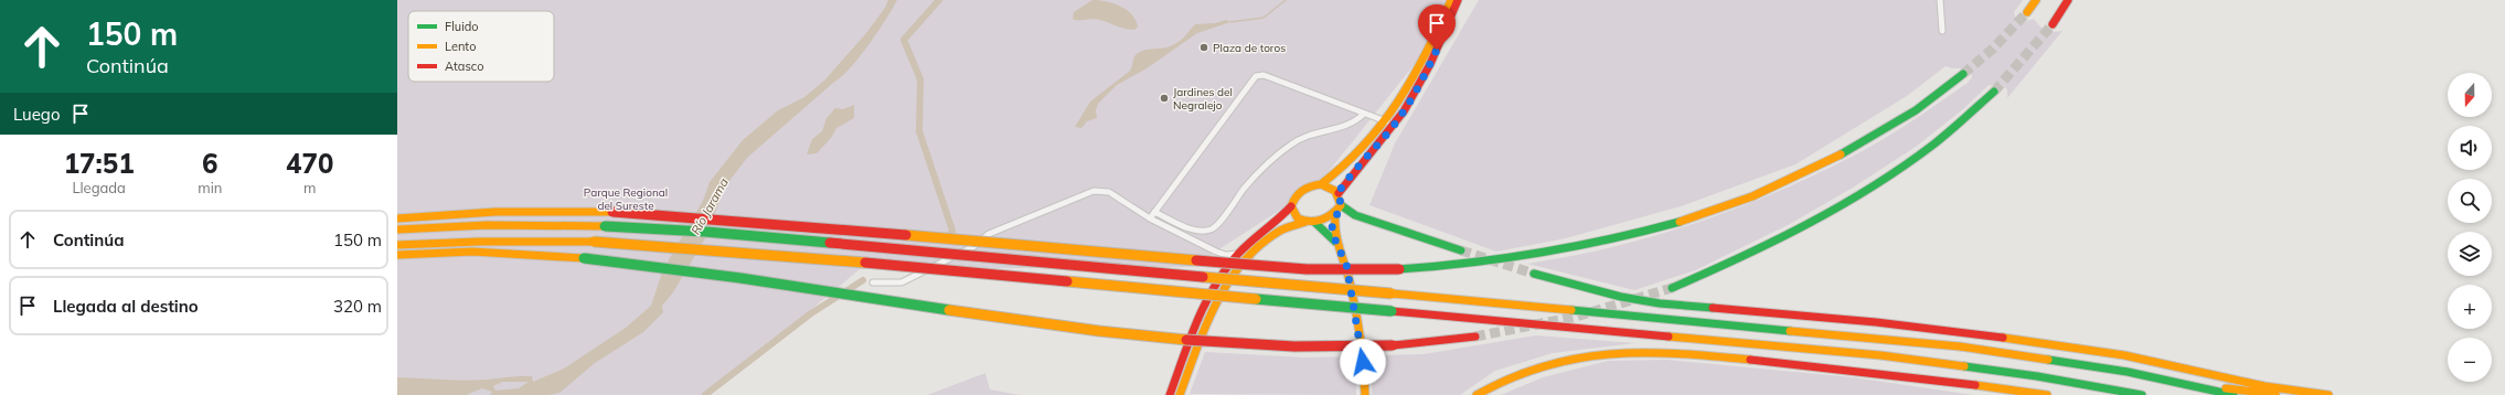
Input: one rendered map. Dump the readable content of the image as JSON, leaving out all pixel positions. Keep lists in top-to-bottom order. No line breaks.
{"water":["Río Jarama"],"parks":["Parque Regional del Sureste"],"places":["Plaza de toros","Jardines del Negralejo"],"legend":["Fluido","Lento","Atasco"],"north":"bottom","page":{"turn":["150 m","Continúa"],"map_buttons":["+","−"],"then":"Luego","eta":["17:51","Llegada","6","min","470","m"],"list":[{"name":"Continúa","value":"150 m"},{"name":"Llegada al destino","value":"320 m"}]}}
